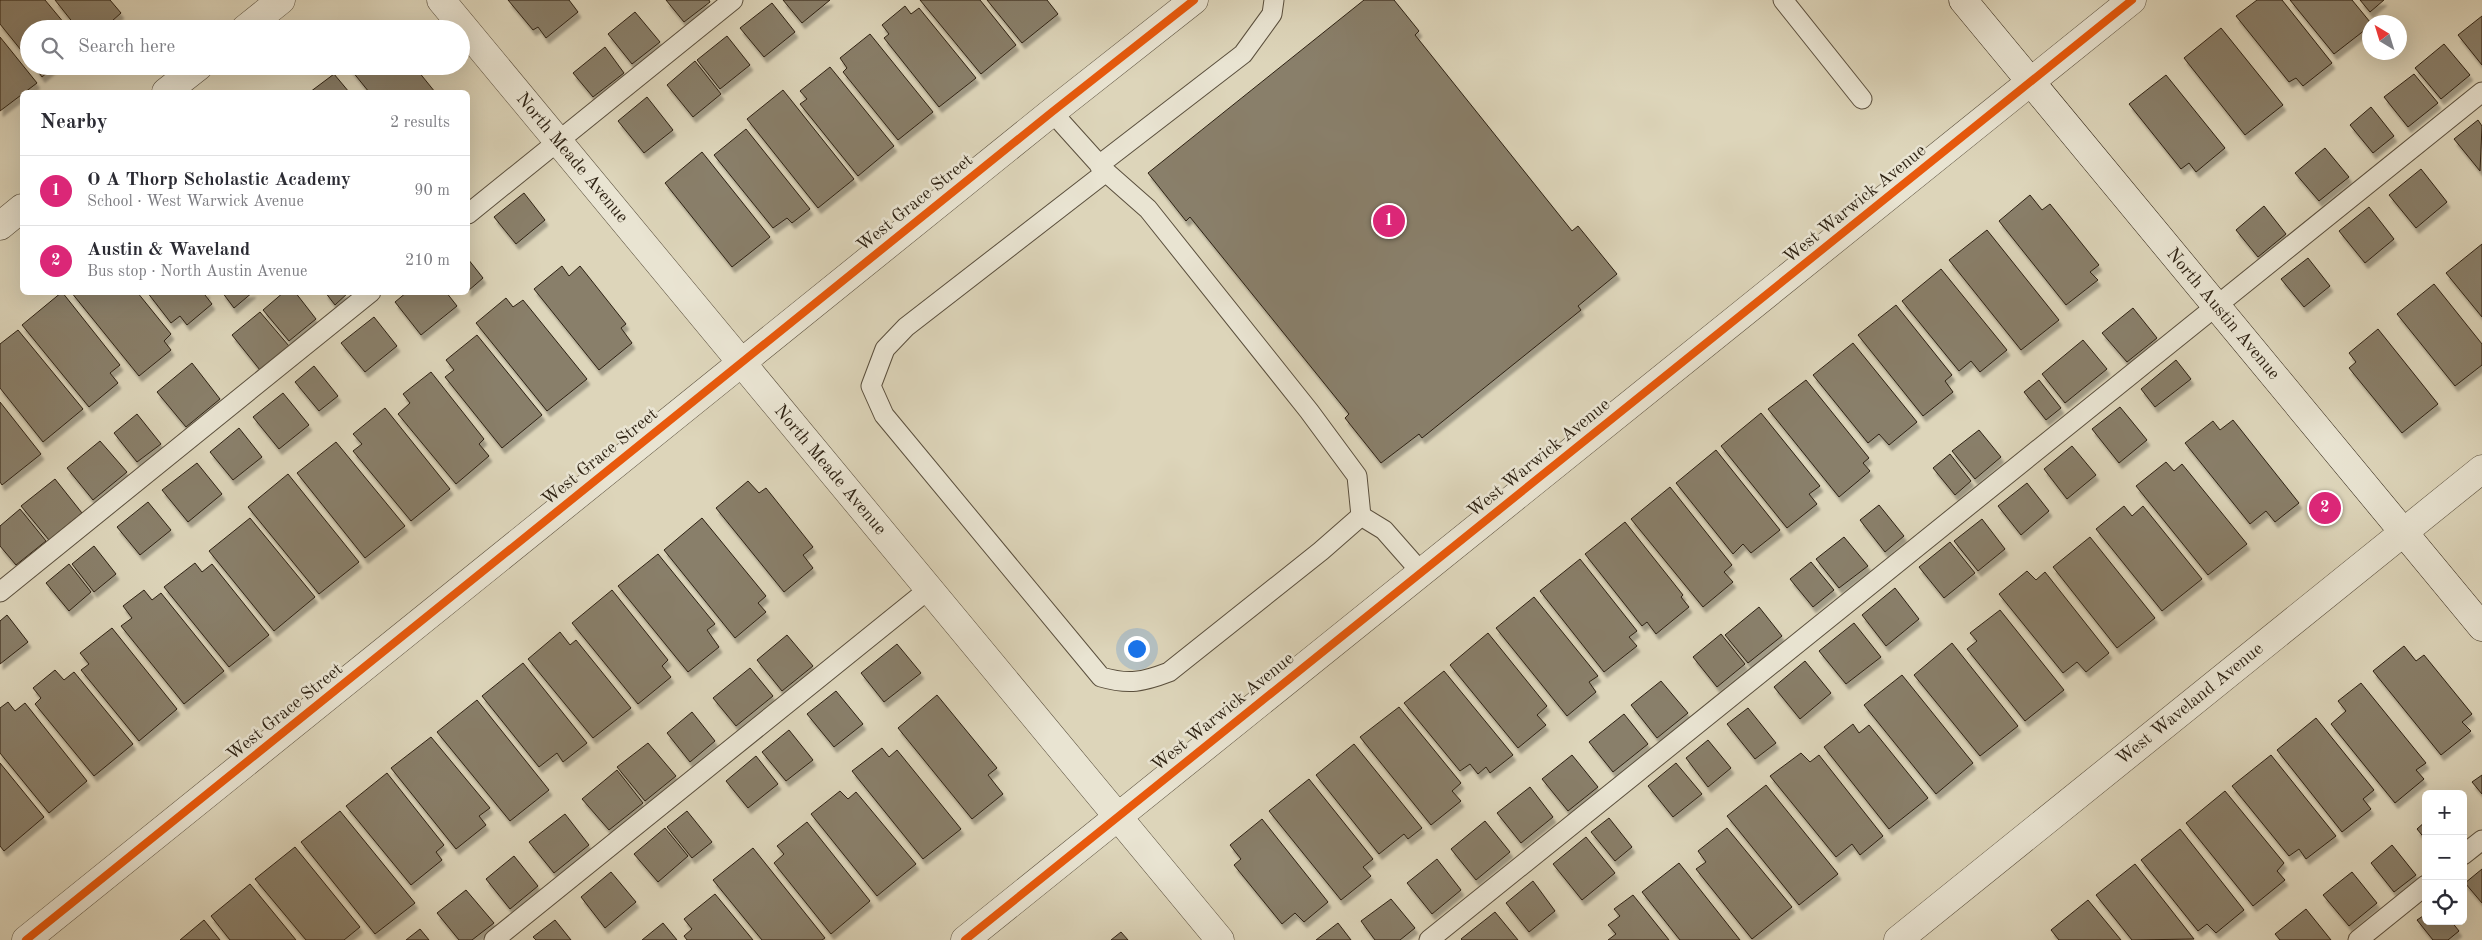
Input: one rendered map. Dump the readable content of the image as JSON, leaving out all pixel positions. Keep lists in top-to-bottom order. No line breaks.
{"streets":{"street":["North Meade Avenue","West Grace Street","West Warwick Avenue","North Austin Avenue","West Waveland Avenue"]},"crossings":[["North Meade Avenue","West Grace Street"],["North Meade Avenue","West Warwick Avenue"],["West Warwick Avenue","North Austin Avenue"],["North Austin Avenue","West Waveland Avenue"]],"north":"top left","page":{"search":"Search here","heading":["Nearby","2 results"],"list":[{"mark":"1","name":"O A Thorp Scholastic Academy","note":"School · West Warwick Avenue","value":"90 m"},{"mark":"2","name":"Austin & Waveland","note":"Bus stop · North Austin Avenue","value":"210 m"}],"pins":["1","2"],"map_buttons":["+","−"]}}
